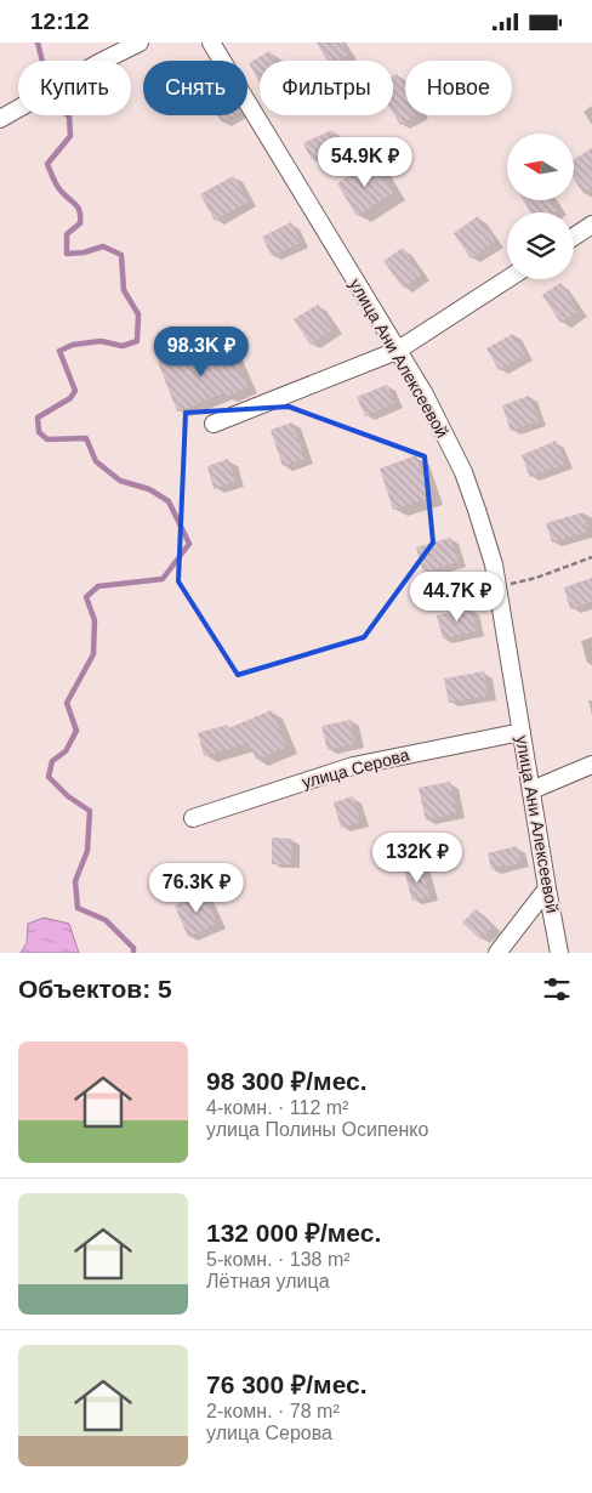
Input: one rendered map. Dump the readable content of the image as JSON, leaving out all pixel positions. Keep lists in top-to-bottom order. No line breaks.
{"streets":{"street":["улица Ани Алексеевой","улица Серова"]},"crossings":[["улица Ани Алексеевой","улица Серова"]],"north":"left","page":{"status":"12:12","chip":["Купить","Снять","Фильтры","Новое"],"price":["54.9K ₽","98.3K ₽","44.7K ₽","132K ₽","76.3K ₽"],"heading":"Объектов: 5","list":[{"name":"98 300 ₽/мес.","note":"4-комн. · 112 m² · улица Полины Осипенко"},{"name":"132 000 ₽/мес.","note":"5-комн. · 138 m² · Лётная улица"},{"name":"76 300 ₽/мес.","note":"2-комн. · 78 m² · улица Серова"}]}}
